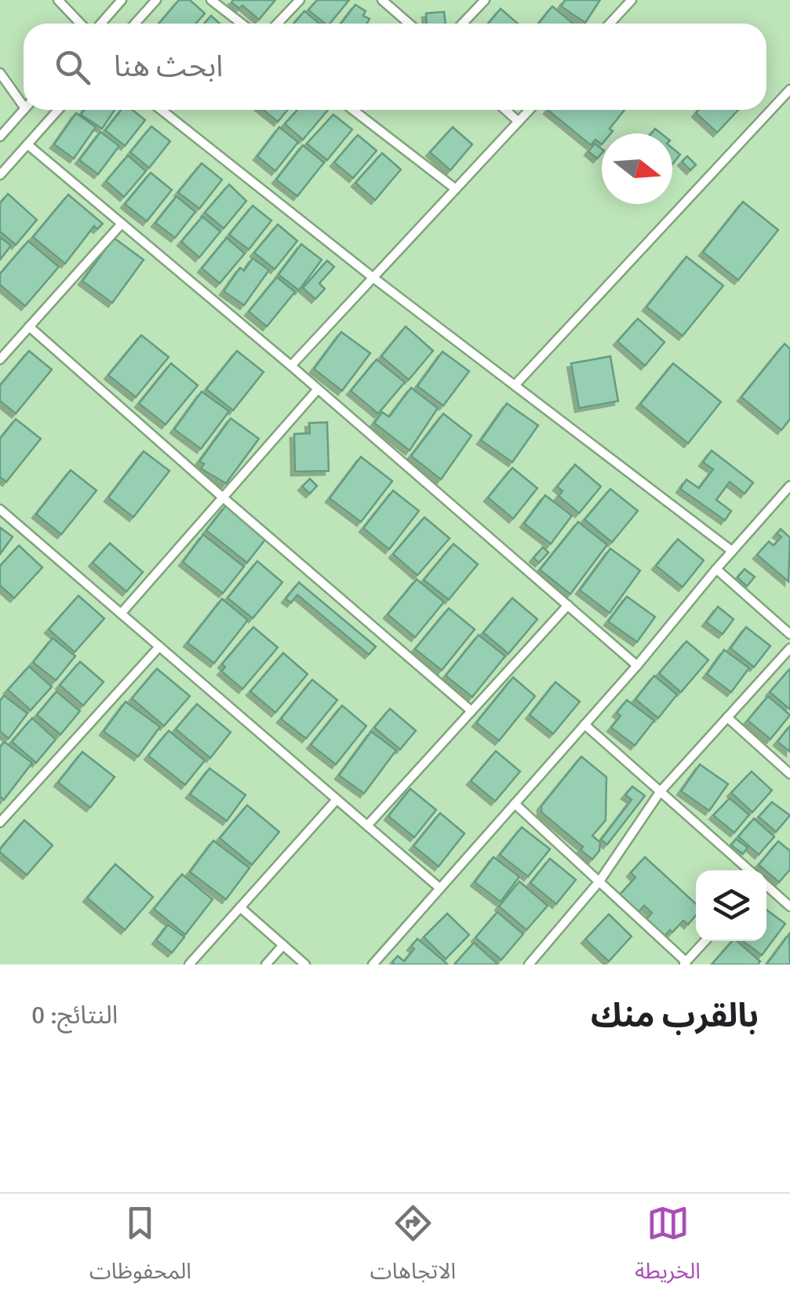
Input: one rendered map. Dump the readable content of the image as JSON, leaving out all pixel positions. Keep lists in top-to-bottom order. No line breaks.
{"north":"right","page":{"search":"ابحث هنا","heading":["بالقرب منك","النتائج: 0"],"nav":["الخريطة","الاتجاهات","المحفوظات"]}}
